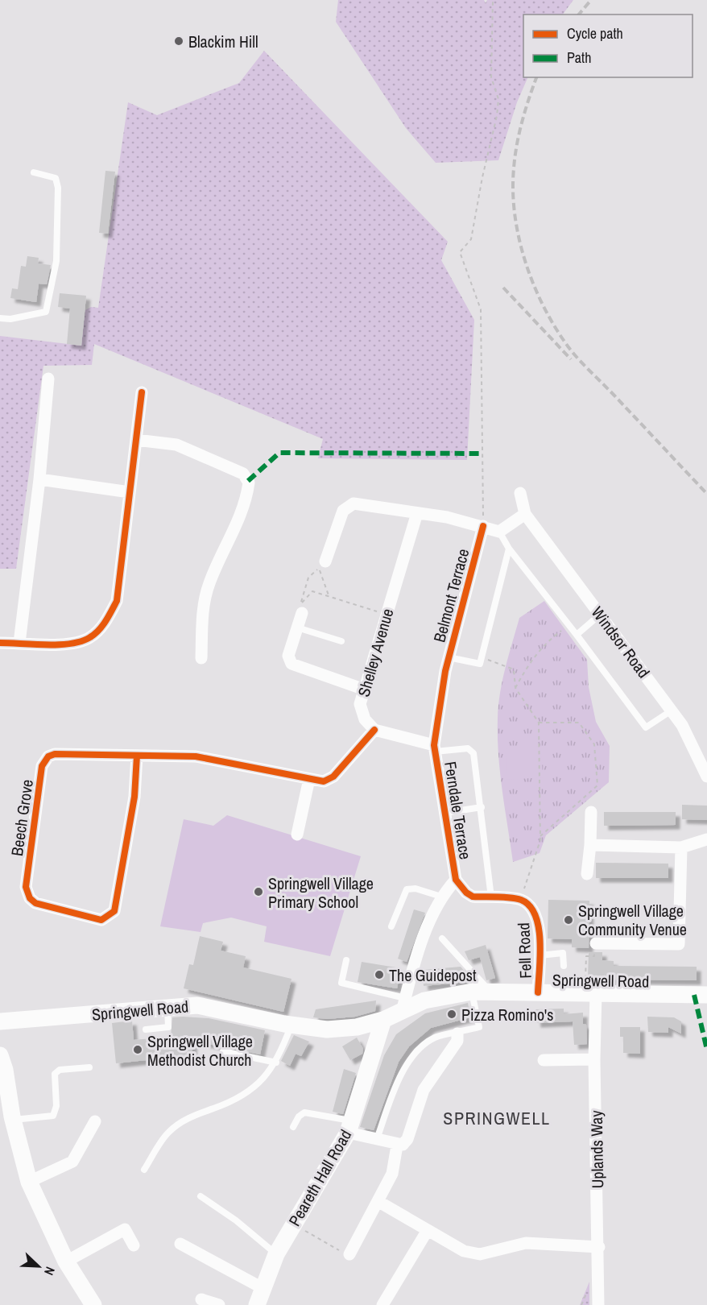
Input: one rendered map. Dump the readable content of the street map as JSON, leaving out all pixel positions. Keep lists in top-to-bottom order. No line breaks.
{"streets":{"main road":["Springwell Road","Peareth Hall Road"],"street":["Belmont Terrace","Windsor Road","Shelley Avenue","Ferndale Terrace","Beech Grove","Fell Road","Uplands Way"]},"crossings":[["Belmont Terrace","Ferndale Terrace"],["Shelley Avenue","Beech Grove"],["Ferndale Terrace","Fell Road"],["Fell Road","Springwell Road"],["Springwell Road","Uplands Way"],["Springwell Road","Peareth Hall Road"]],"districts":["SPRINGWELL"],"places":["Blackim Hill","Springwell Village Primary School","Springwell Village Community Venue","The Guidepost","Pizza Romino's","Springwell Village Methodist Church"],"legend":["Cycle path","Path"],"north":"bottom right"}
